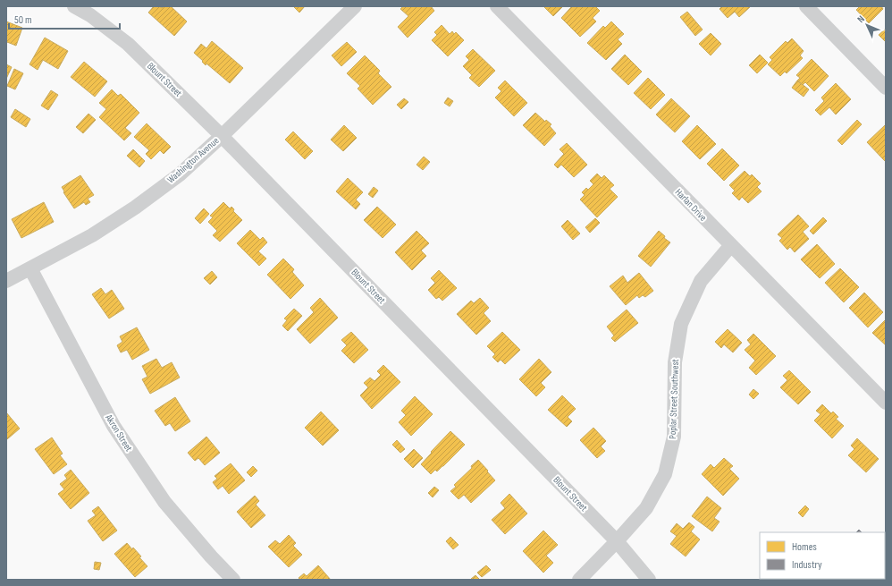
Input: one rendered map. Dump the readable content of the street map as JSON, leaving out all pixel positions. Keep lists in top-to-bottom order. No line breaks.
{"streets":{"street":["Blount Street","Washington Avenue","Harlan Drive","Poplar Street Southwest","Akron Street"]},"crossings":[["Blount Street","Washington Avenue"],["Blount Street","Poplar Street Southwest"],["Washington Avenue","Akron Street"],["Harlan Drive","Poplar Street Southwest"]],"legend":["Homes","Industry"],"scale_bar":"50 m","north":"top left"}
